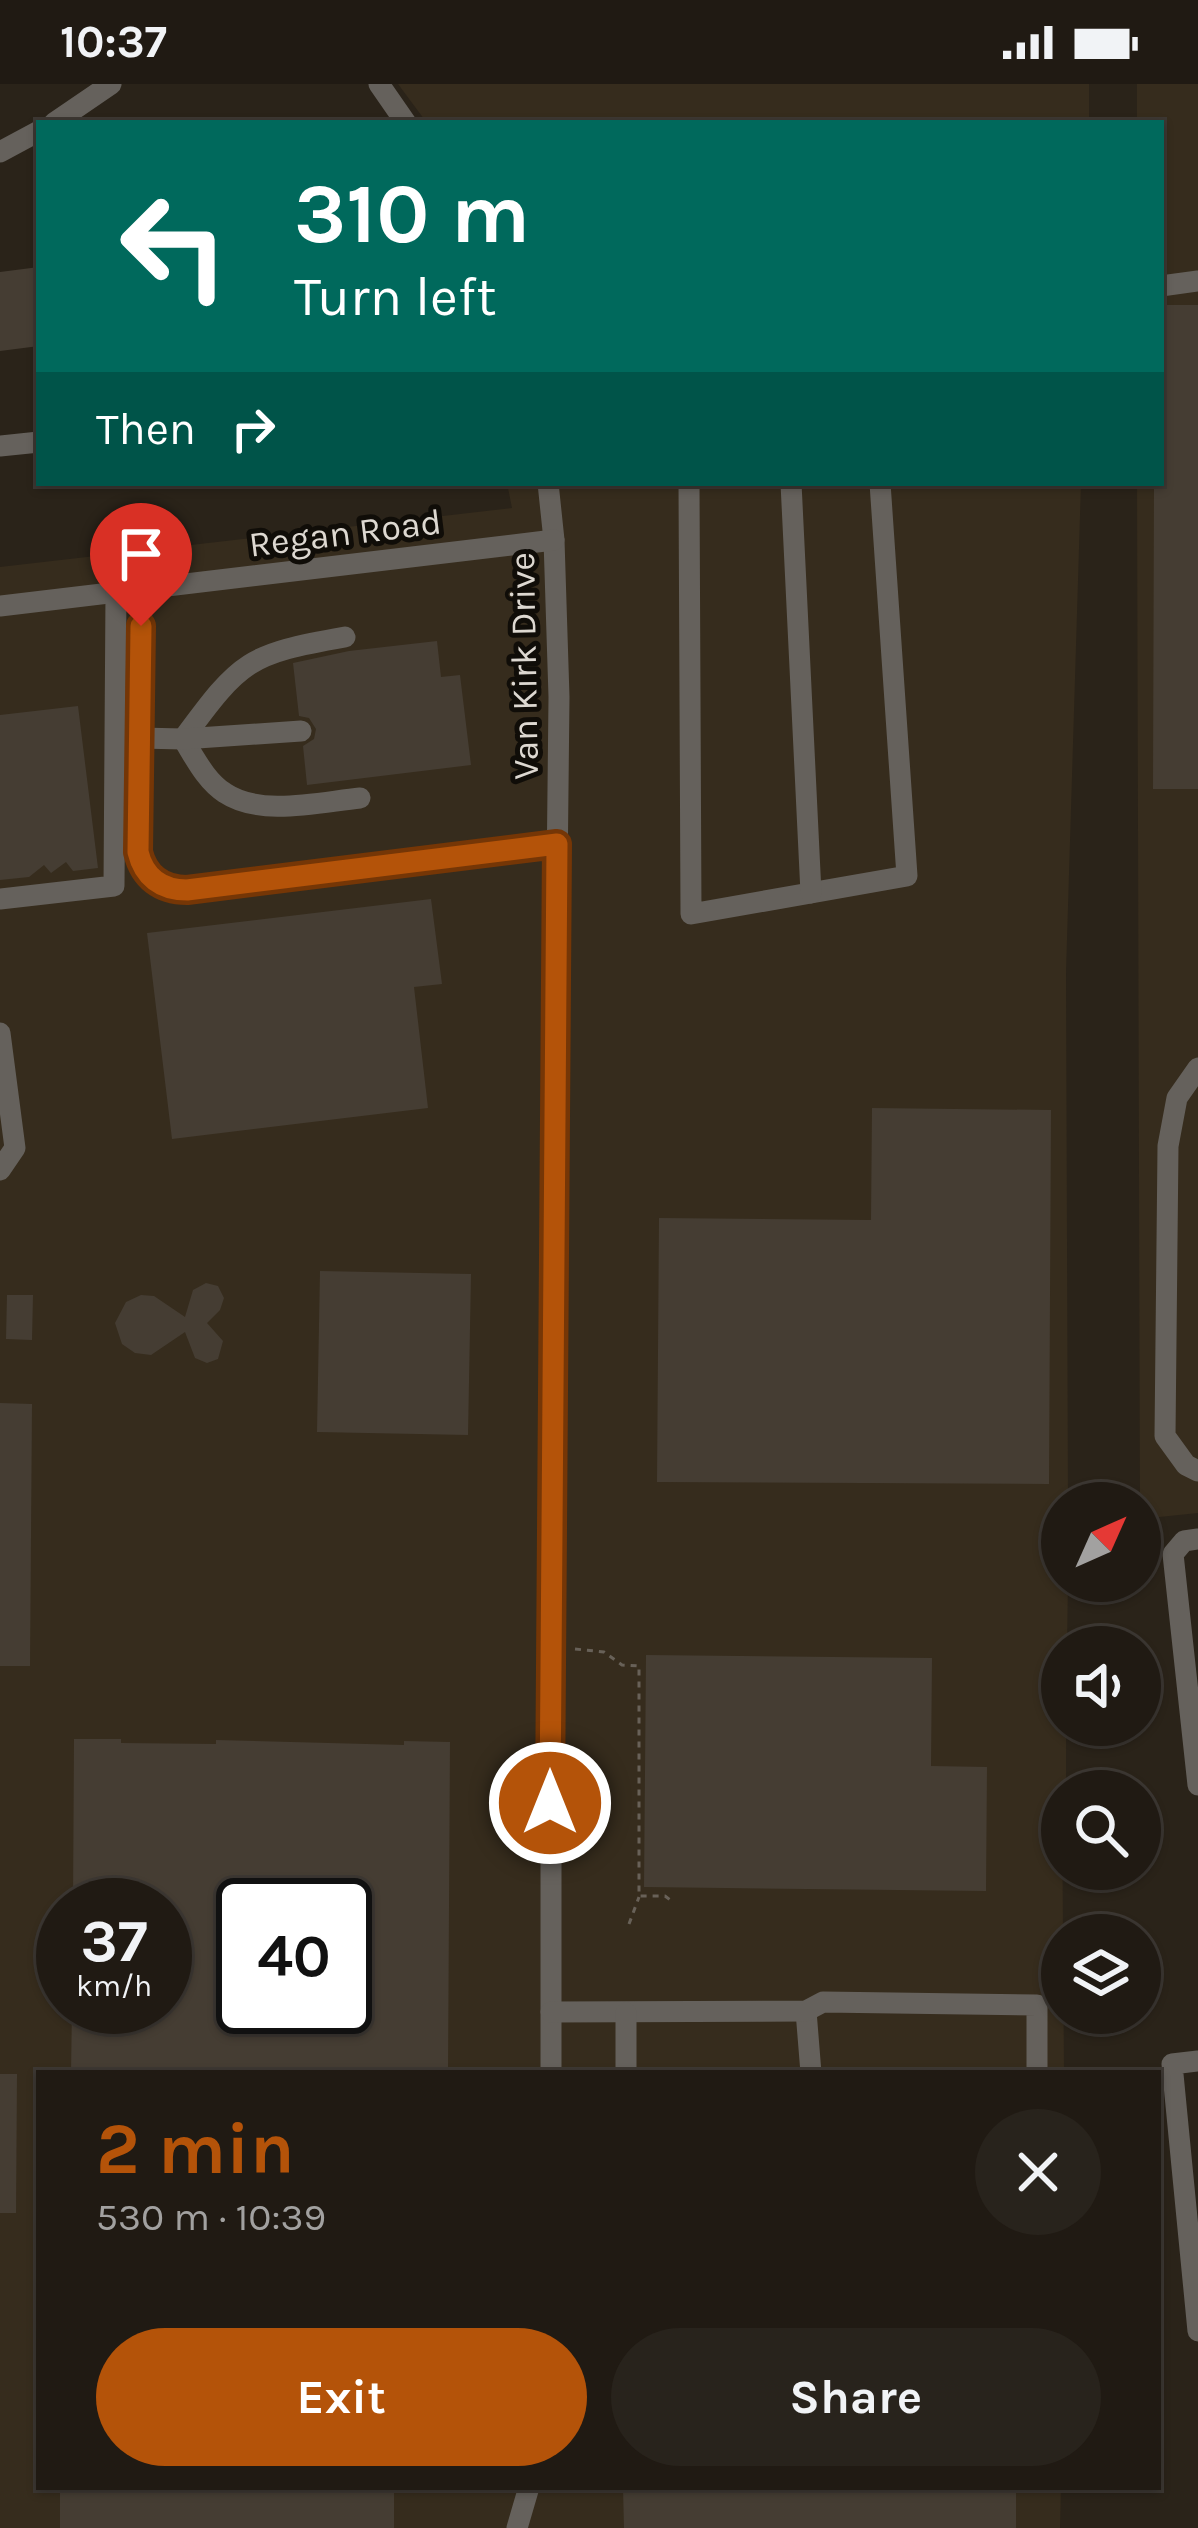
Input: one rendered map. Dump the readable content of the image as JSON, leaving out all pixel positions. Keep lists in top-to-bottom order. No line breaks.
{"streets":{"street":["Regan Road","Van Kirk Drive"]},"crossings":[["Regan Road","Van Kirk Drive"]],"north":"top right","page":{"status":"10:37","turn":["310 m","Turn left"],"then":"Then","speed":"37 km/h","limit":"40","heading":["2 min","530 m · 10:39"],"buttons":["Exit","Share"]}}
